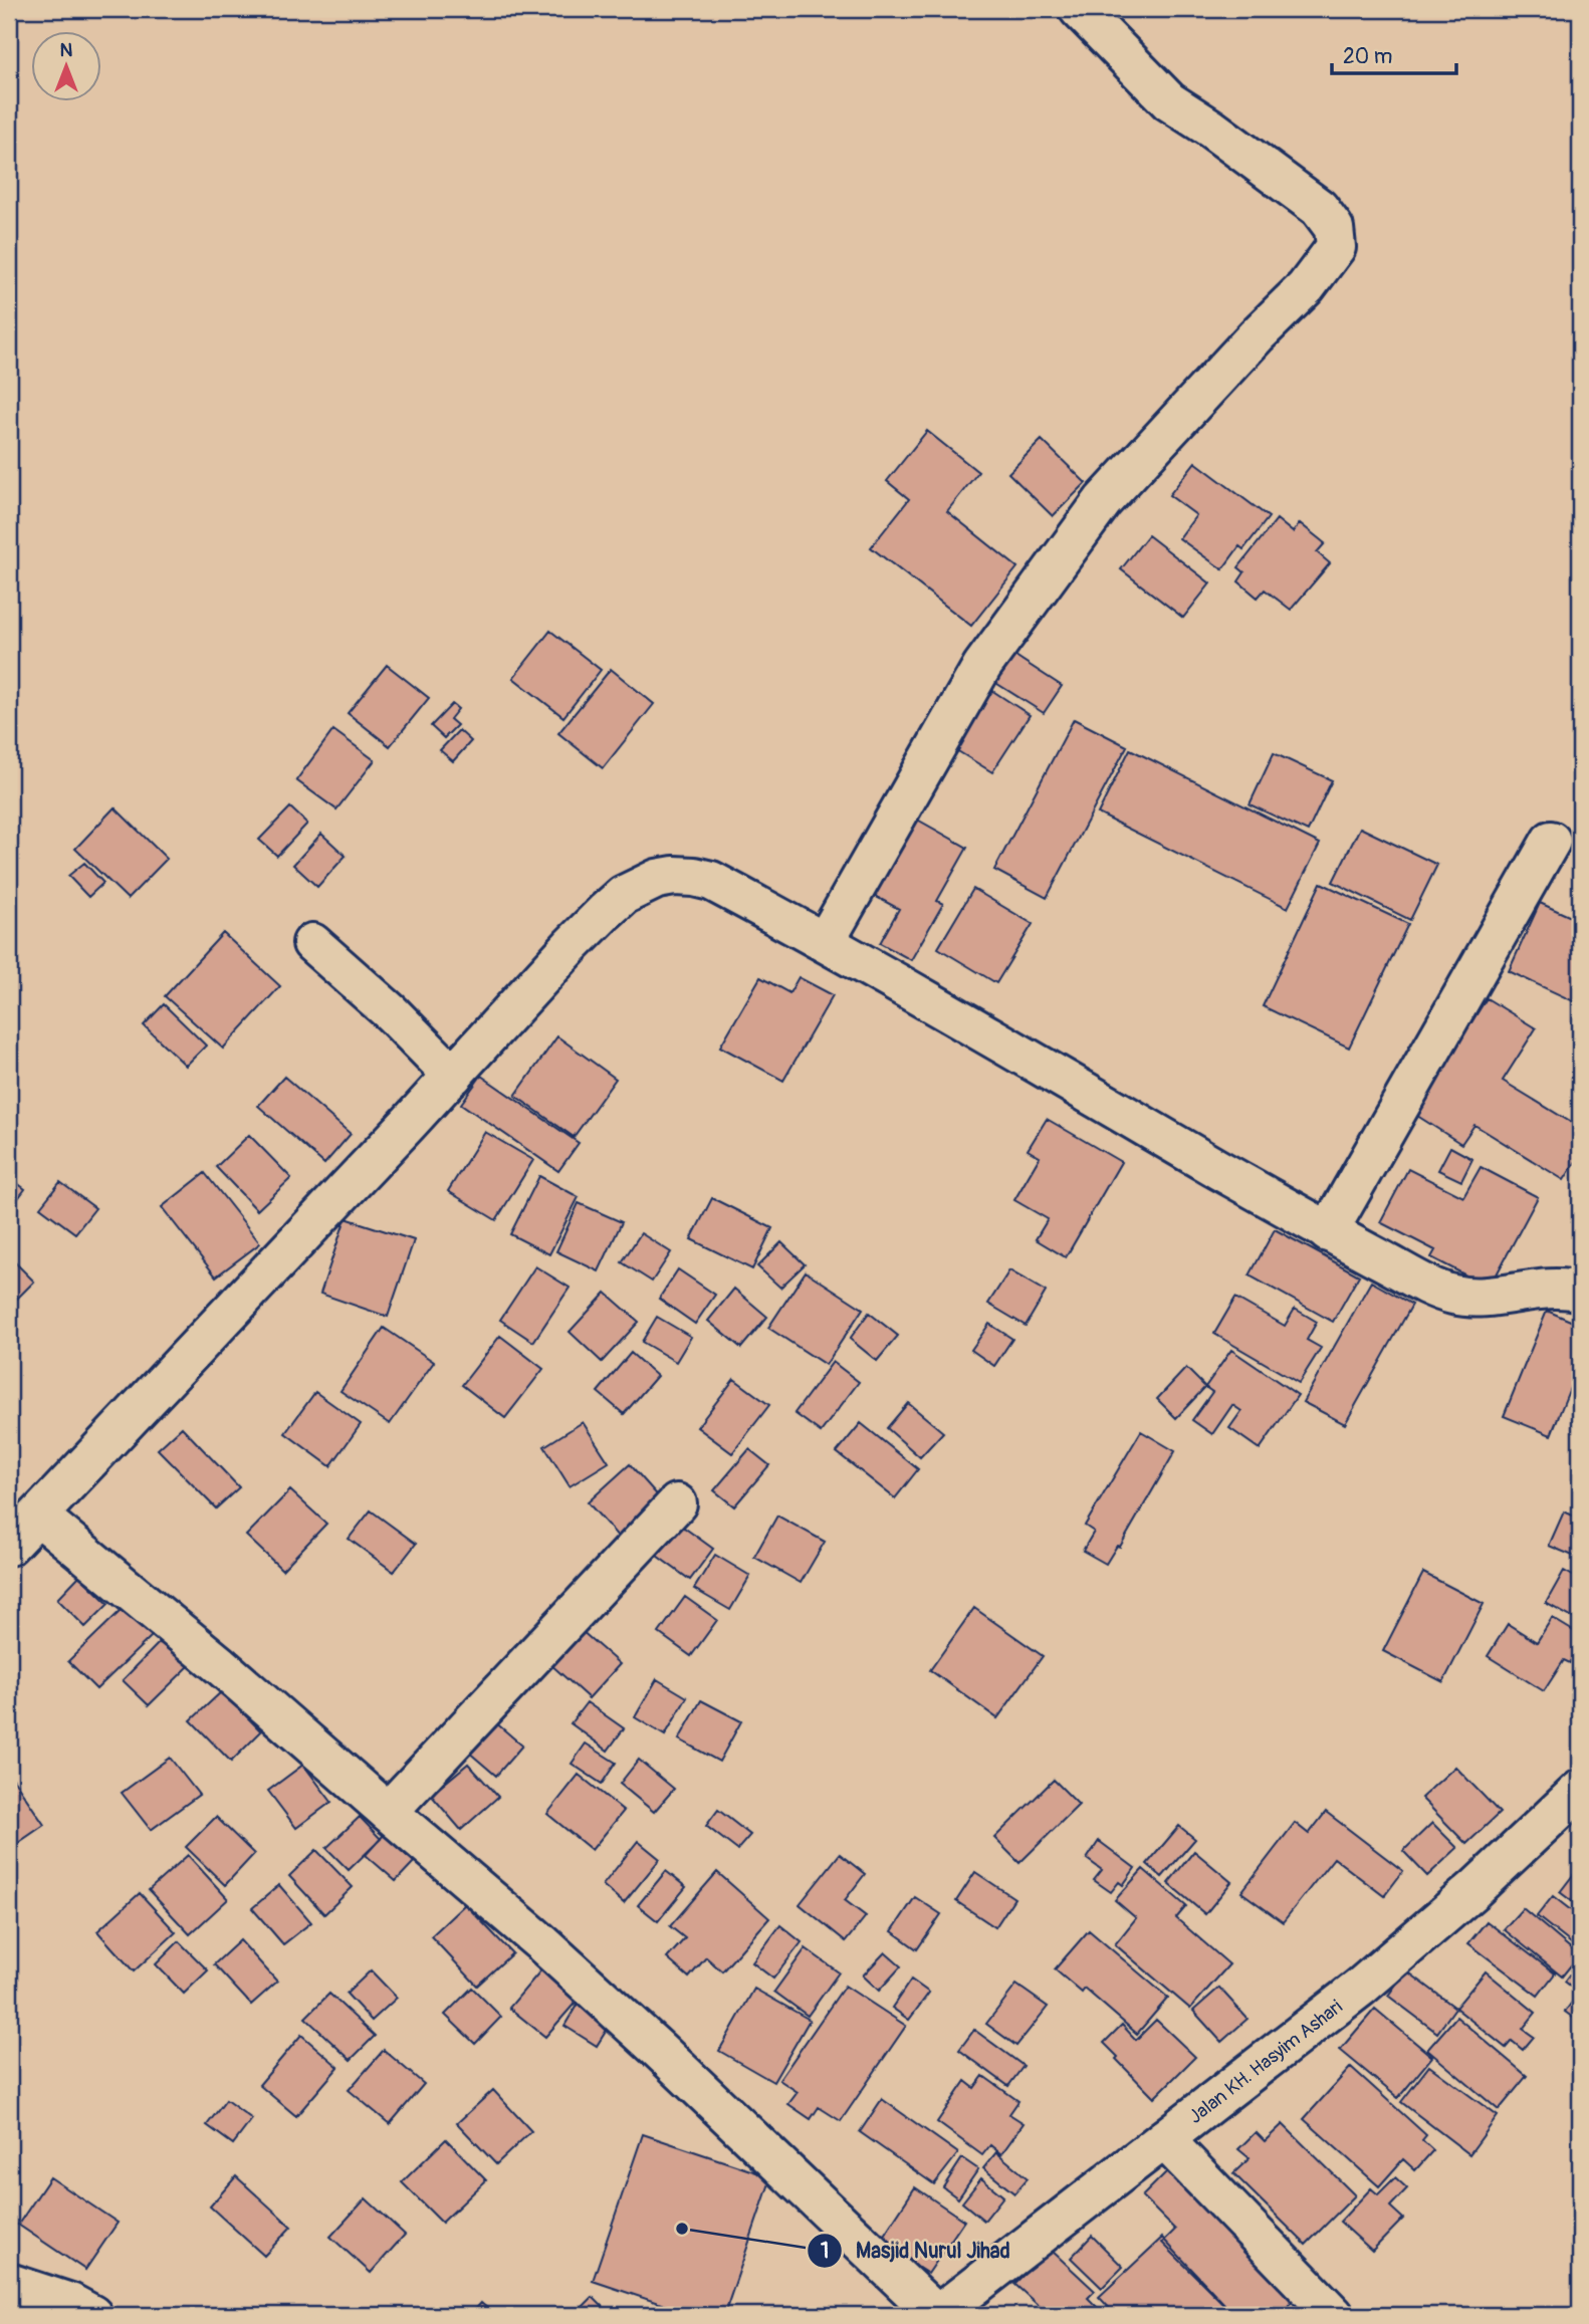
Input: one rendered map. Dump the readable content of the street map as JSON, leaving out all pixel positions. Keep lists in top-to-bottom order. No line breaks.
{"streets":{"street":["Jalan KH. Hasyim Ashari"]},"places":["Masjid Nurul Jihad"],"scale_bar":"20 m","north":"top"}
